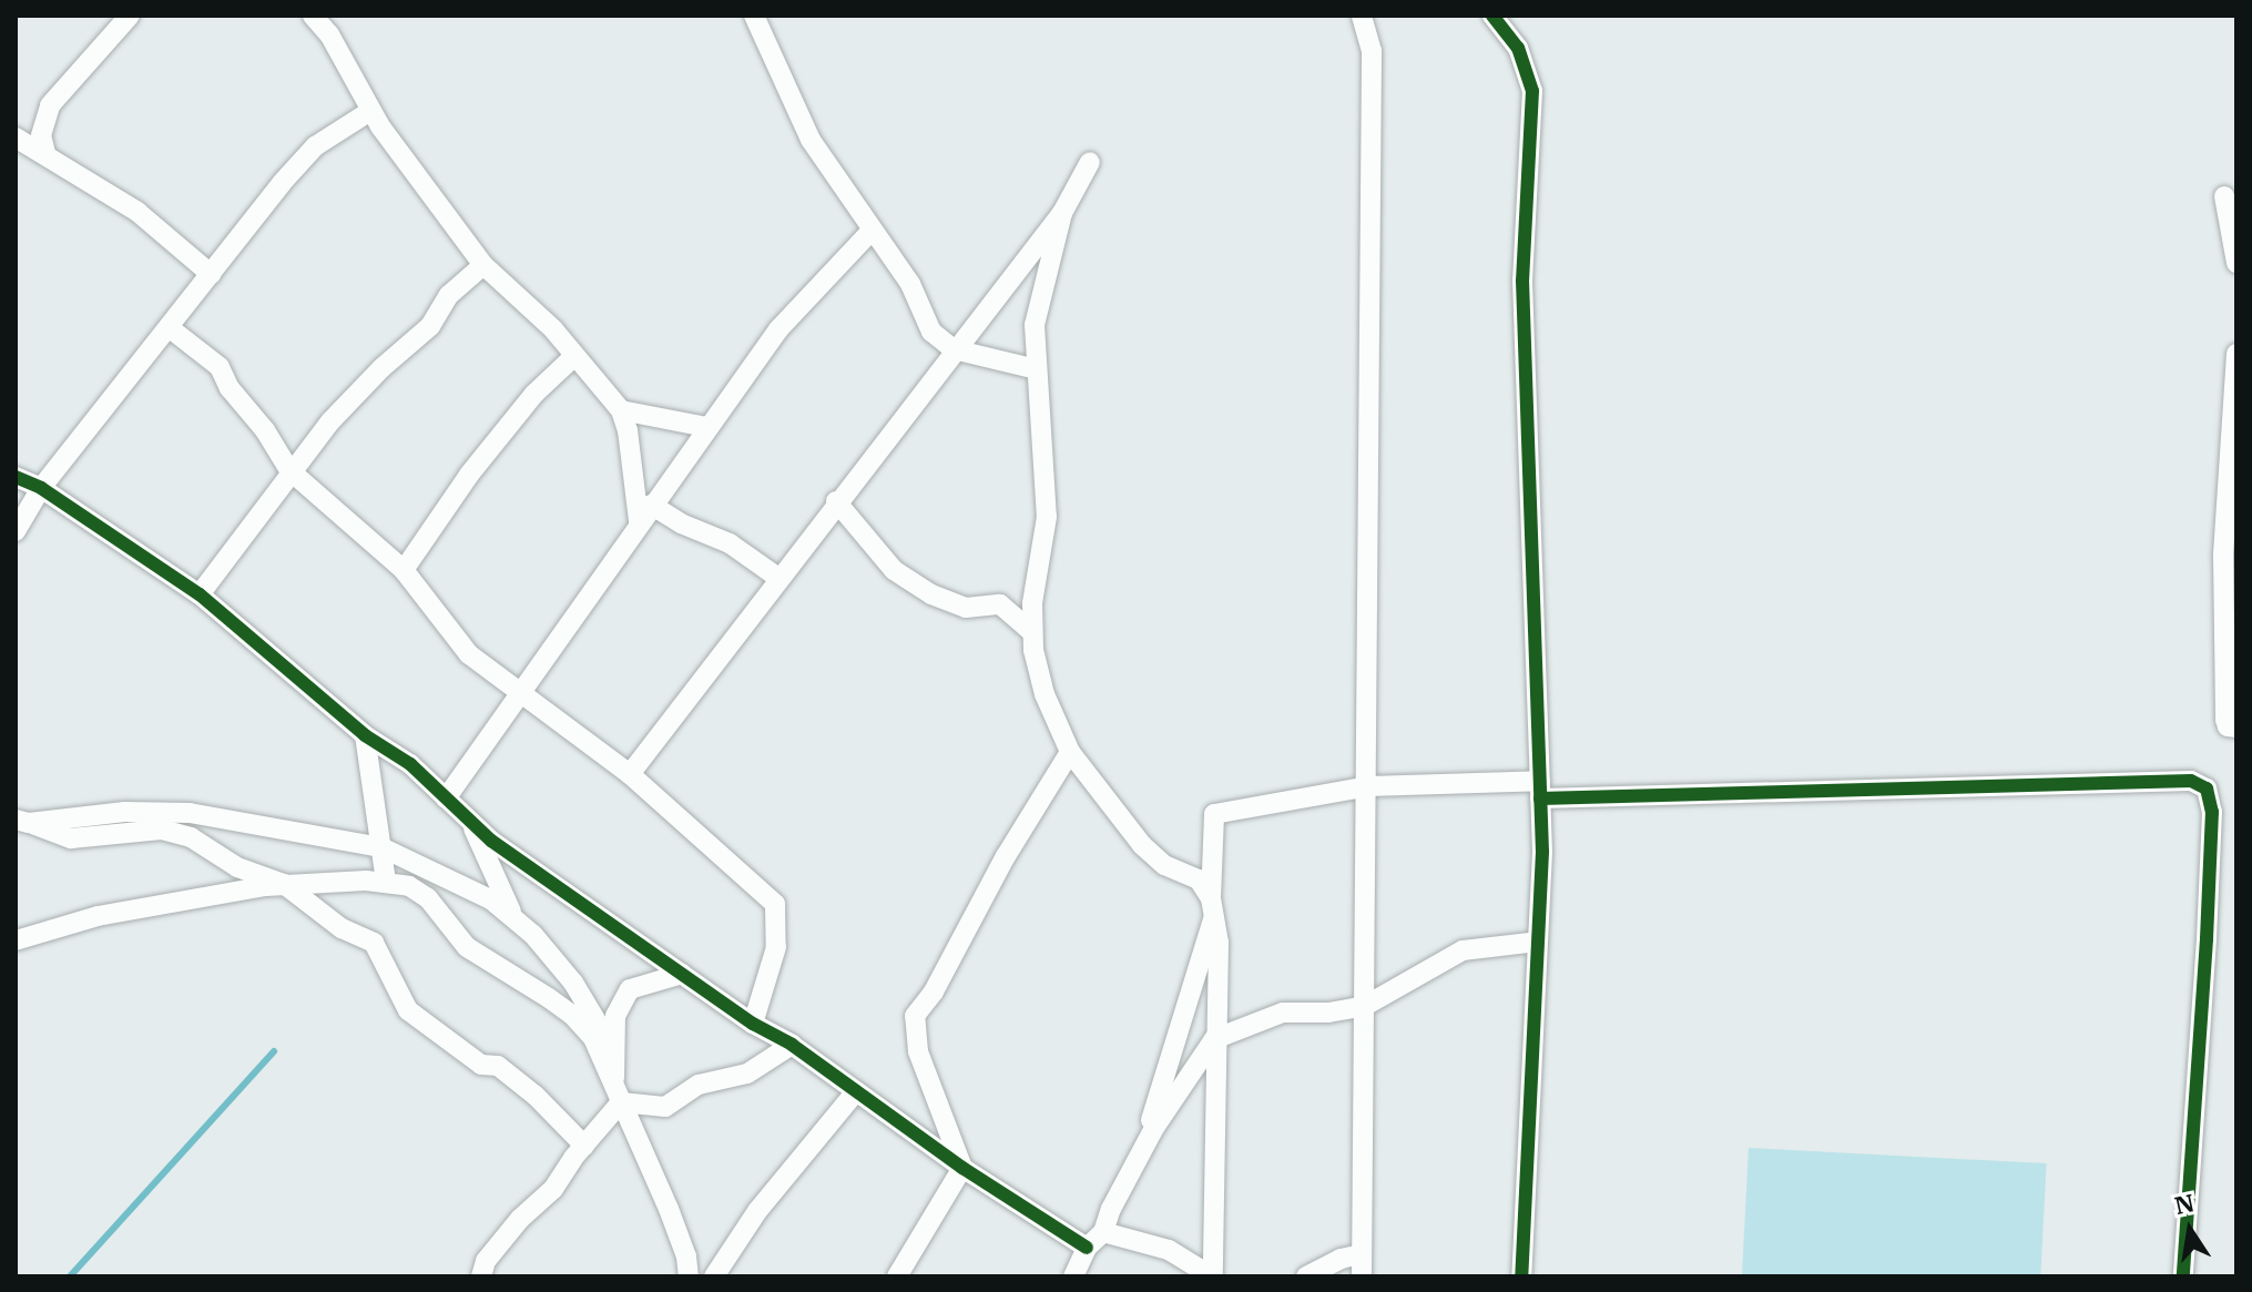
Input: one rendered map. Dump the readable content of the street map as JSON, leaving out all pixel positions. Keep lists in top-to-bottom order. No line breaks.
{"north":"top"}
